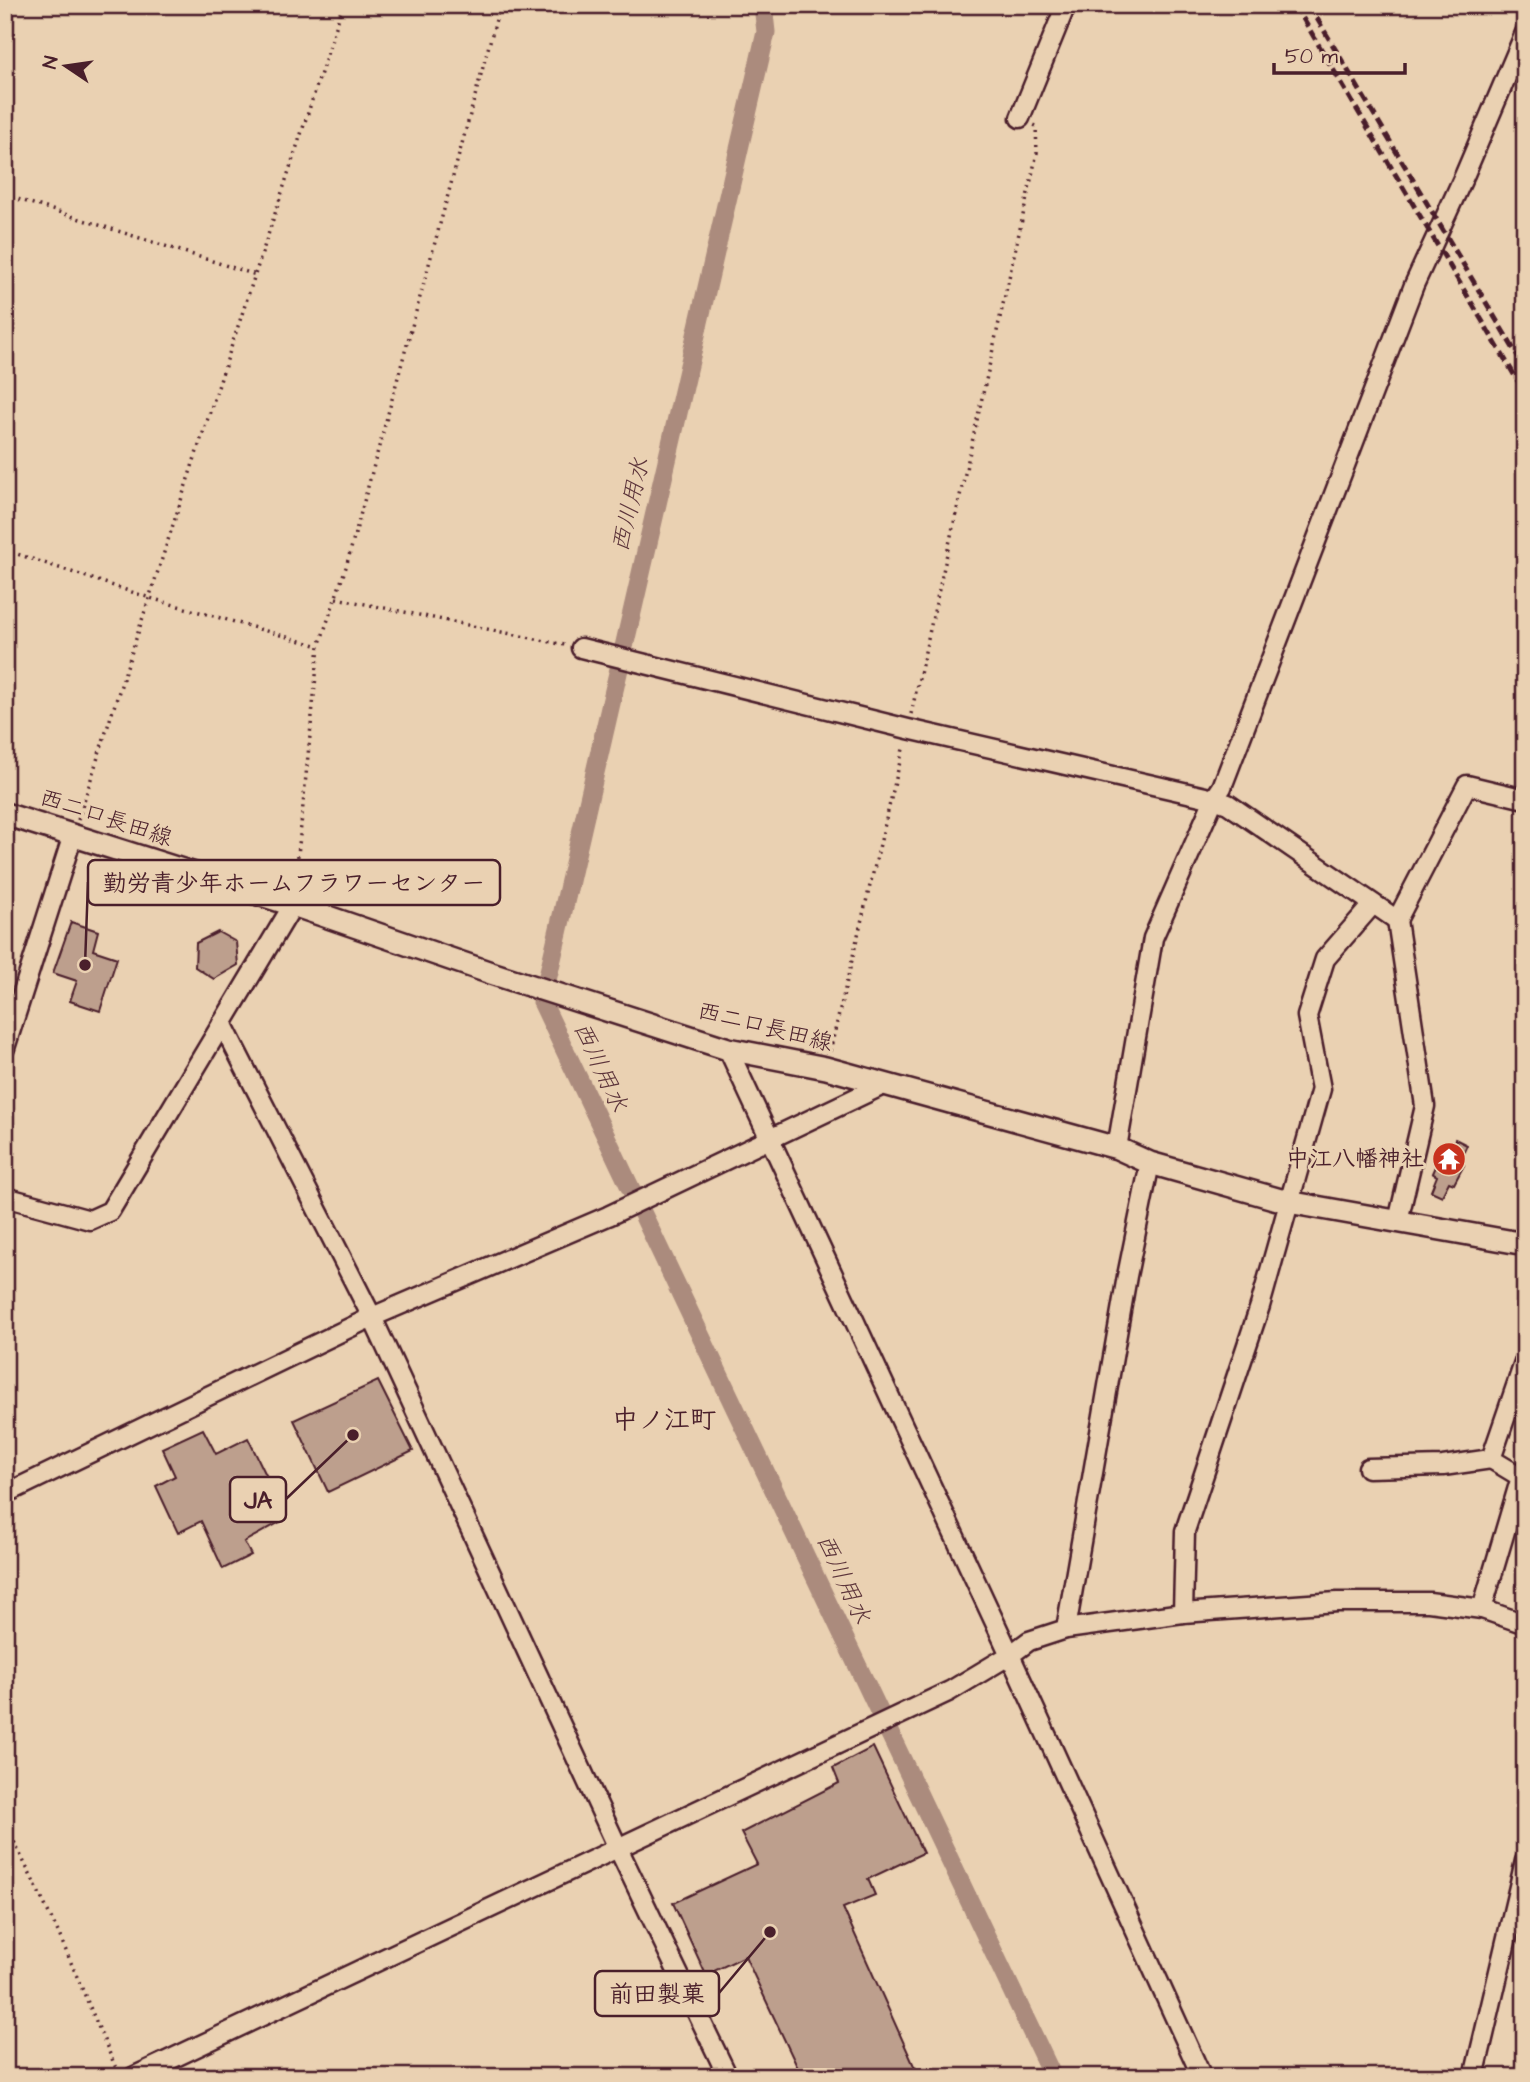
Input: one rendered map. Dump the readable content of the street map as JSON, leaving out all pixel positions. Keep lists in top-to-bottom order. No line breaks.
{"streets":{"main road":["西二口長田線"]},"districts":["中ノ江町"],"water":["西川用水"],"places":{"other":["勤労青少年ホームフラワーセンター","JA","前田製菓"],"temple":["中江八幡神社"]},"scale_bar":"50 m","north":"left"}
